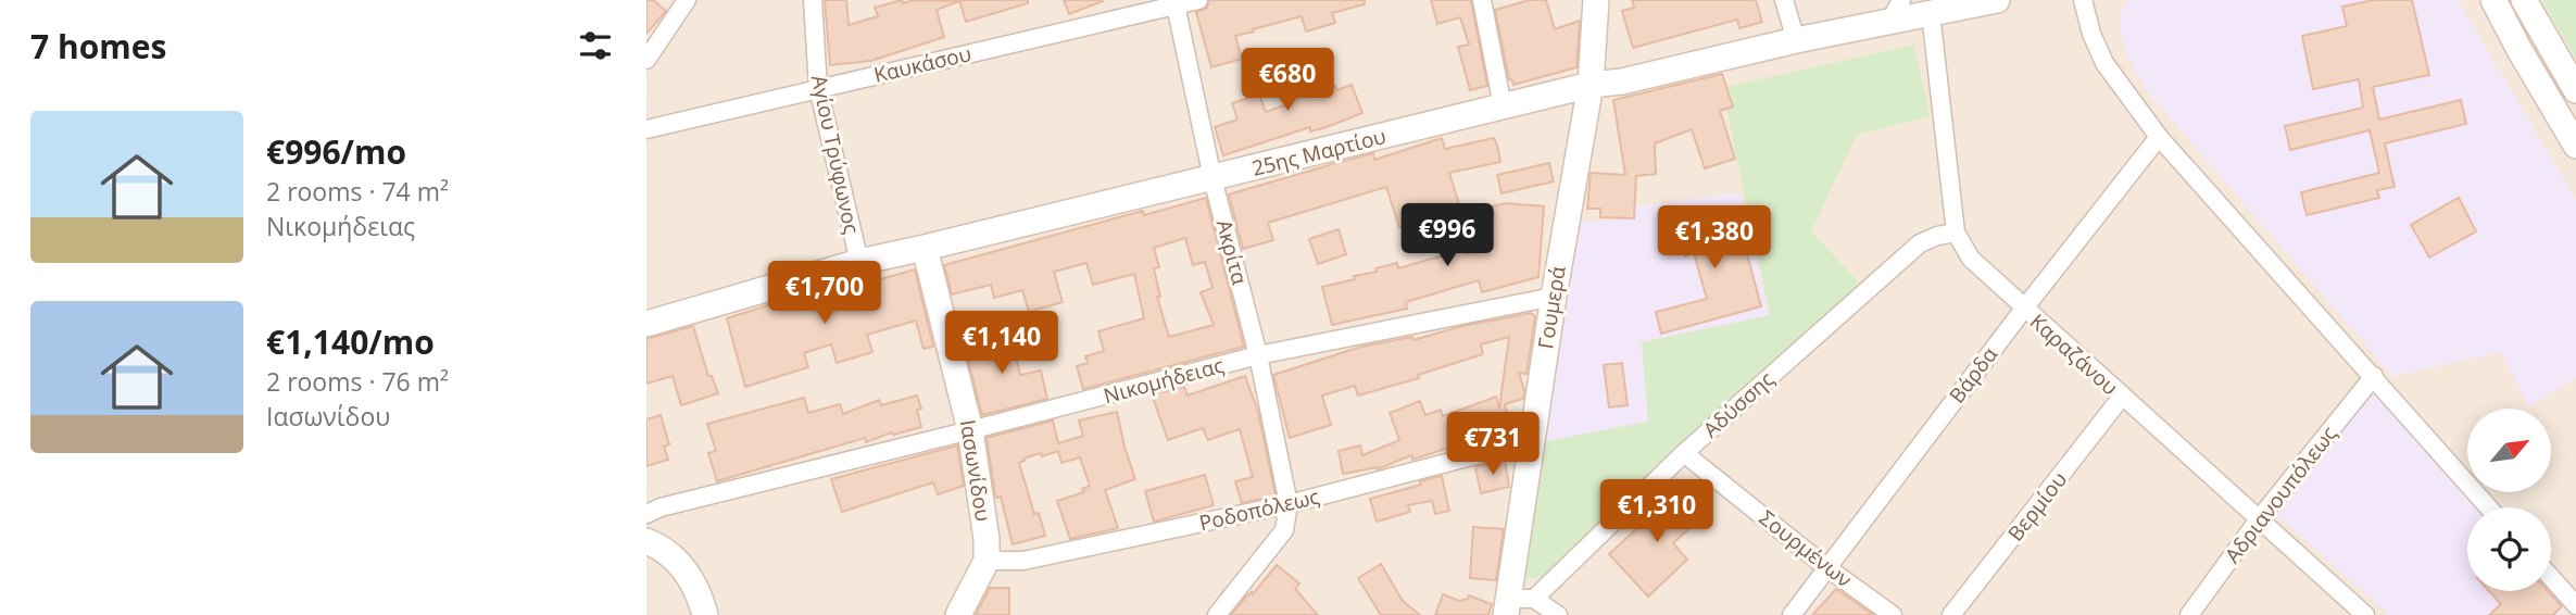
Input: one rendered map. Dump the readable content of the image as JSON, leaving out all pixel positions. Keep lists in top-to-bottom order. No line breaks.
{"streets":{"main road":["25ης Μαρτίου","Γουμερά","Ιασωνίδου"],"street":["Καυκάσου","Αγίου Τρύφωνος","Ακρίτα","Καραζάνου","Βάρδα","Νικομήδειας","Αδύσσης","Αδριανουπόλεως","Βερμίου","Ροδοπόλεως","Σουρμένων"]},"crossings":[["Καυκάσου","Αγίου Τρύφωνος"],["Καυκάσου","Ακρίτα"],["25ης Μαρτίου","Αγίου Τρύφωνος"],["25ης Μαρτίου","Ακρίτα"],["25ης Μαρτίου","Γουμερά"],["25ης Μαρτίου","Καραζάνου"],["25ης Μαρτίου","Ιασωνίδου"],["Ακρίτα","Νικομήδειας"],["Ακρίτα","Ροδοπόλεως"],["Γουμερά","Νικομήδειας"],["Γουμερά","Ροδοπόλεως"],["Καραζάνου","Βάρδα"],["Καραζάνου","Αδύσσης"],["Καραζάνου","Αδριανουπόλεως"],["Καραζάνου","Βερμίου"],["Βάρδα","Σουρμένων"],["Νικομήδειας","Ιασωνίδου"],["Αδύσσης","Σουρμένων"],["Ιασωνίδου","Ροδοπόλεως"]],"north":"top right","page":{"heading":"7 homes","price":["€680","€996","€1,380","€1,700","€1,140","€731","€1,310"],"list":[{"name":"€996/mo","note":"2 rooms · 74 m² · Νικομήδειας"},{"name":"€1,140/mo","note":"2 rooms · 76 m² · Ιασωνίδου"}]}}
